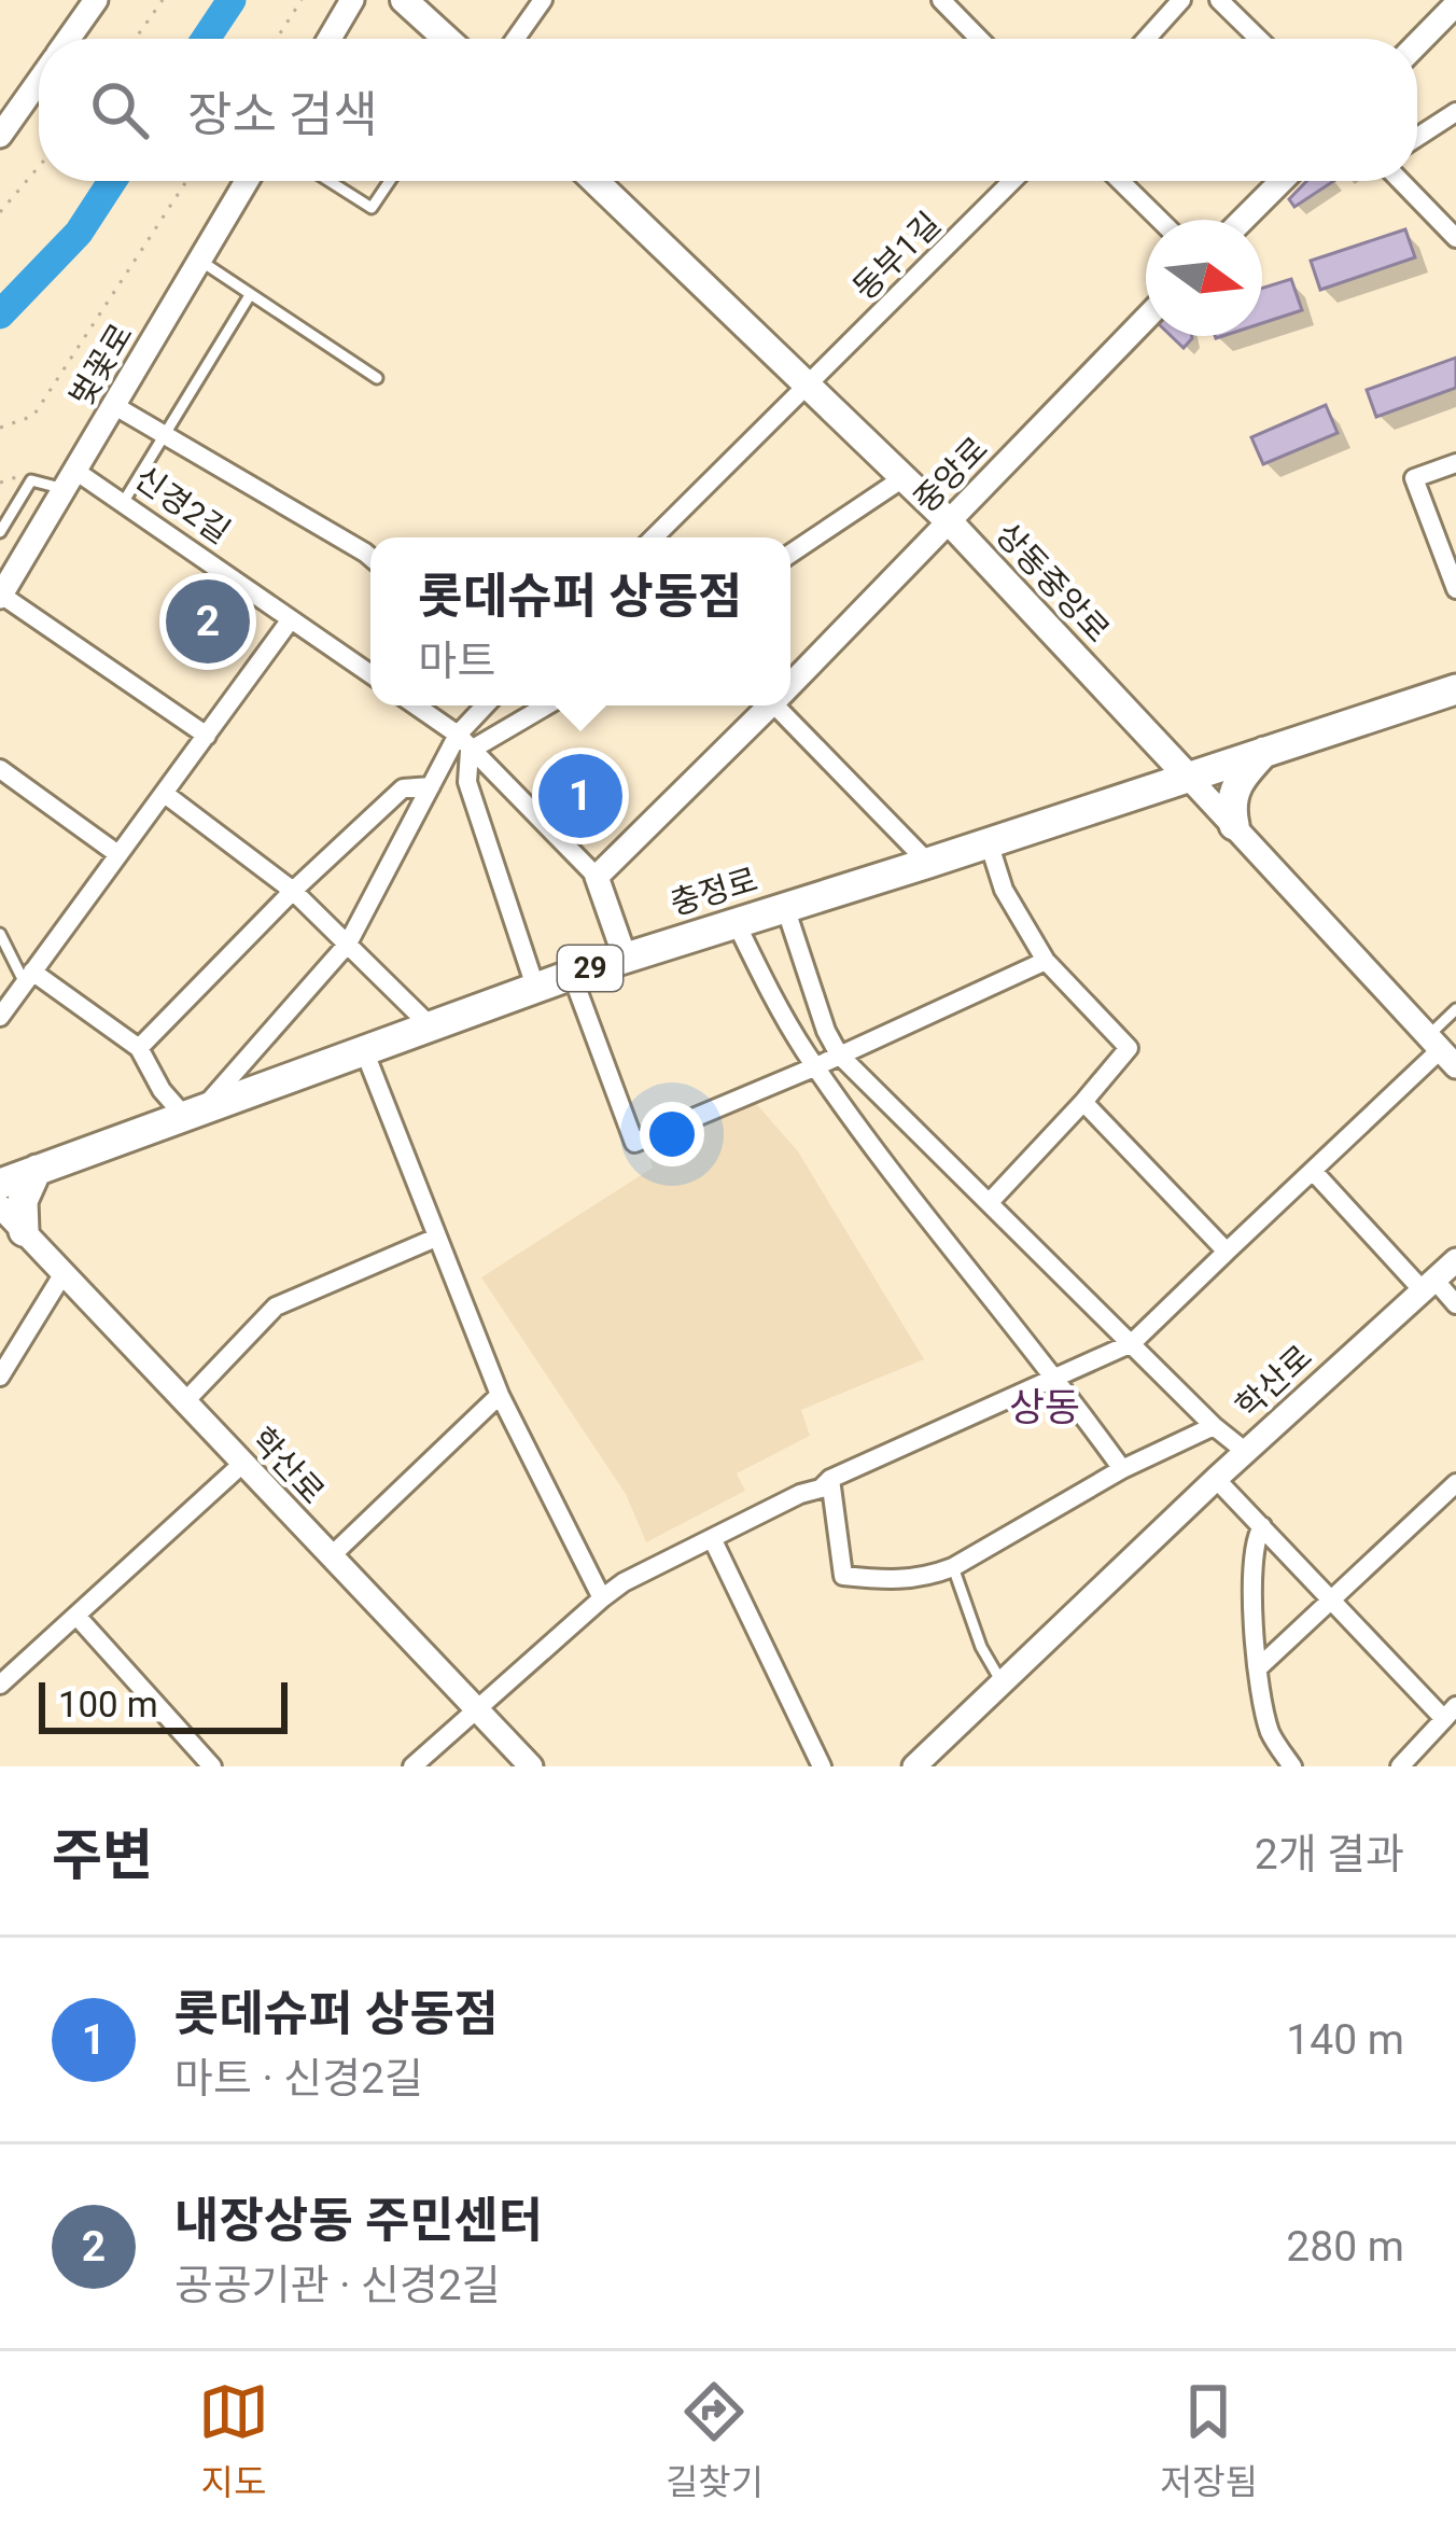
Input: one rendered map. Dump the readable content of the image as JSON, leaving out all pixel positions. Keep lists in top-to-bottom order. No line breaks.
{"streets":{"main road":["상동중앙로","충정로","29"],"street":["동부1길","벚꽃로","중앙로","신경2길","학산로"]},"crossings":[["동부1길","상동중앙로"],["벚꽃로","신경2길"],["중앙로","상동중앙로"],["상동중앙로","충정로"]],"districts":["상동"],"scale_bar":"100 m","north":"right","page":{"search":"장소 검색","popup":["롯데슈퍼 상동점","마트"],"pins":["2","1"],"scale":"100 m","heading":["주변","2개 결과"],"list":[{"mark":"1","name":"롯데슈퍼 상동점","note":"마트 · 신경2길","value":"140 m"},{"mark":"2","name":"내장상동 주민센터","note":"공공기관 · 신경2길","value":"280 m"}],"nav":["지도","길찾기","저장됨"]}}
